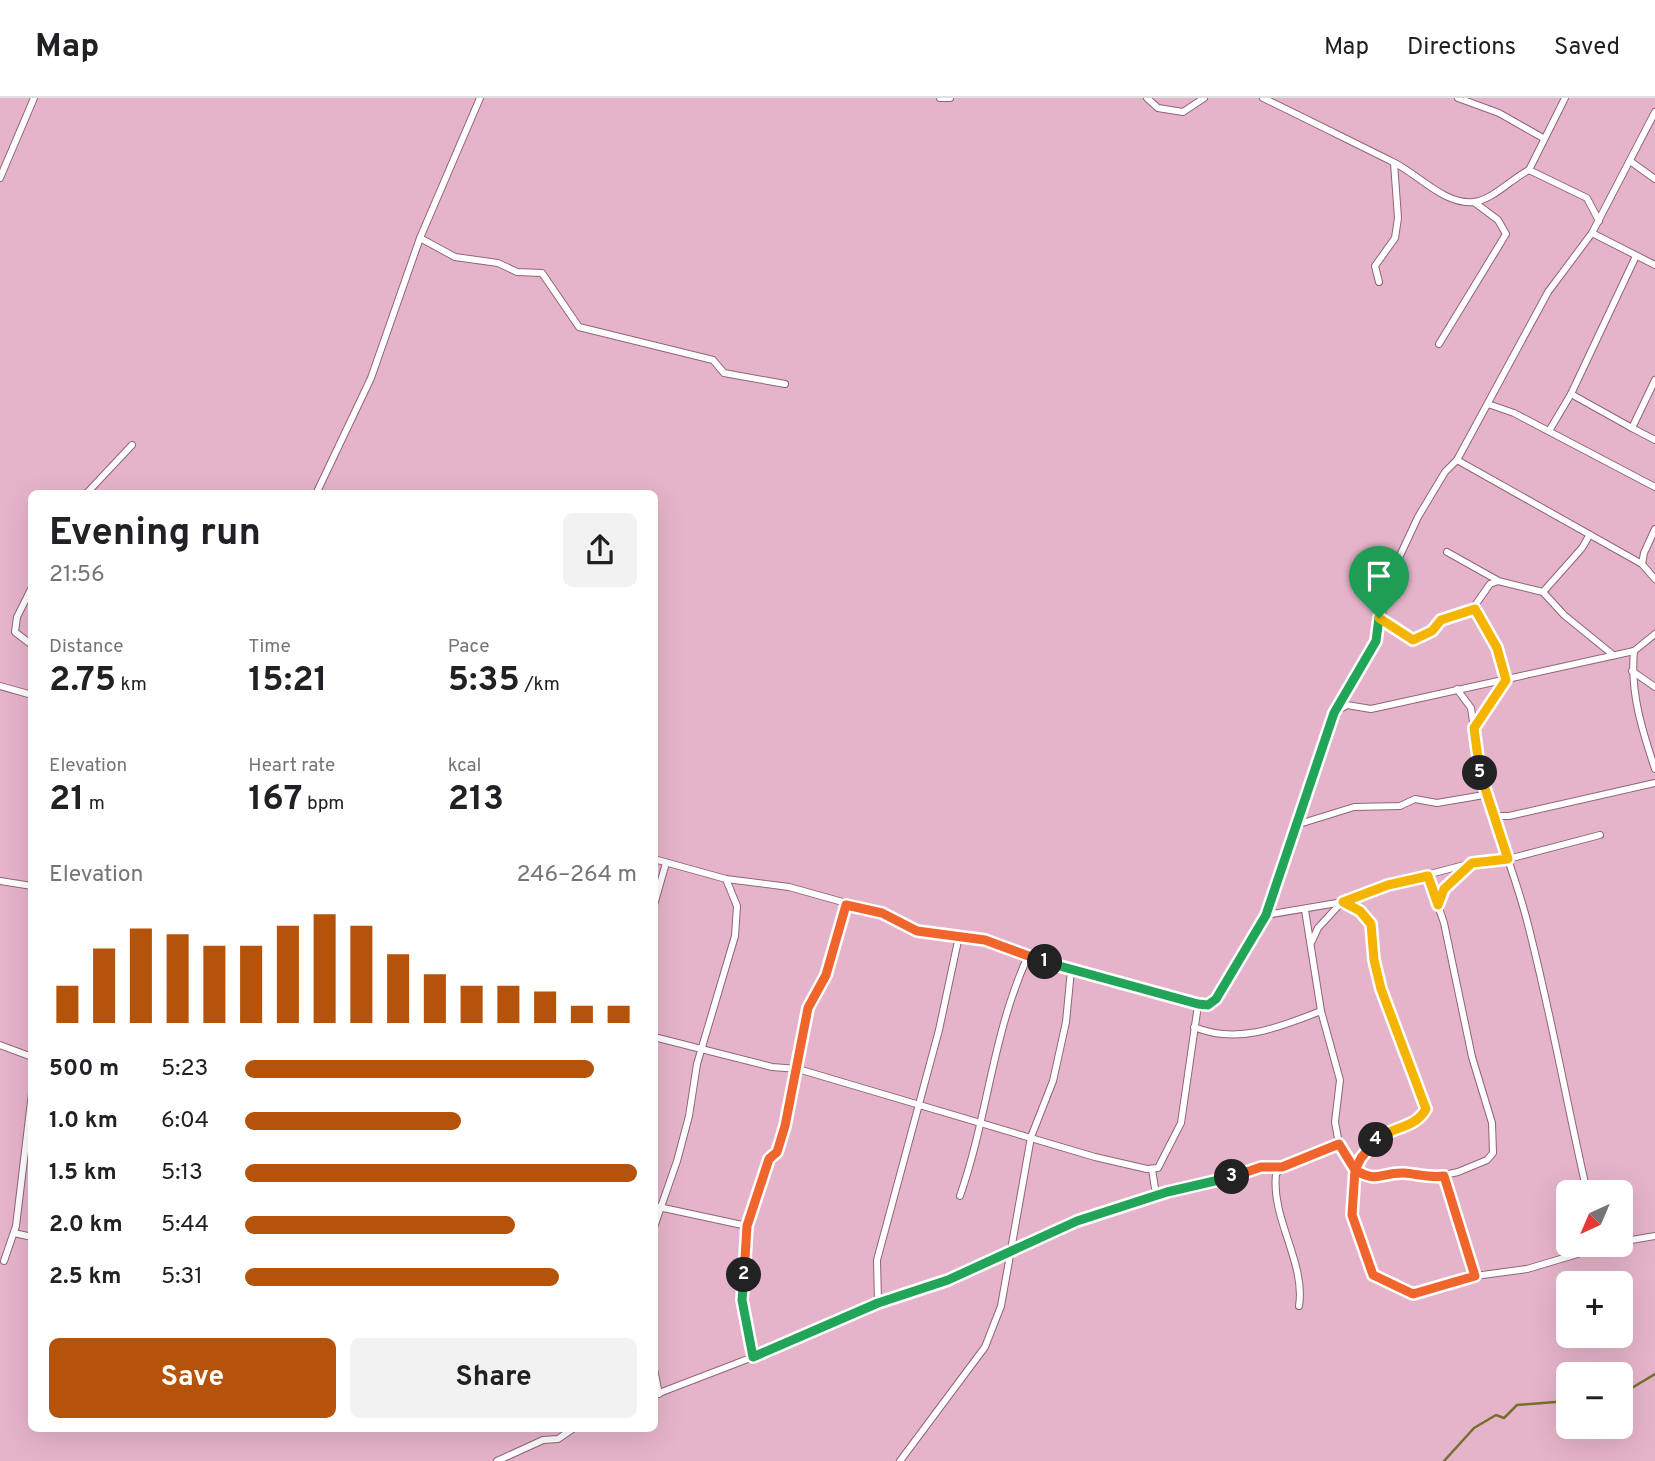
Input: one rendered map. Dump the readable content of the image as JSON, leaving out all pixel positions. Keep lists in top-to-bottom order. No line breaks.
{"north":"bottom left","page":{"header":"Map","nav":["Map","Directions","Saved"],"heading":["Evening run","21:56"],"stats":[["Distance","2.75 km"],["Time","15:21"],["Pace","5:35 /km"],["Elevation","21 m"],["Heart rate","167 bpm"],["kcal","213"]],"pins":["5","1","4","3","2"],"chart":["Elevation","246–264 m"],"list":[{"name":"500 m","note":"5:23"},{"name":"1.0 km","note":"6:04"},{"name":"1.5 km","note":"5:13"},{"name":"2.0 km","note":"5:44"},{"name":"2.5 km","note":"5:31"}],"map_buttons":["+","−"],"buttons":["Save","Share"]}}
